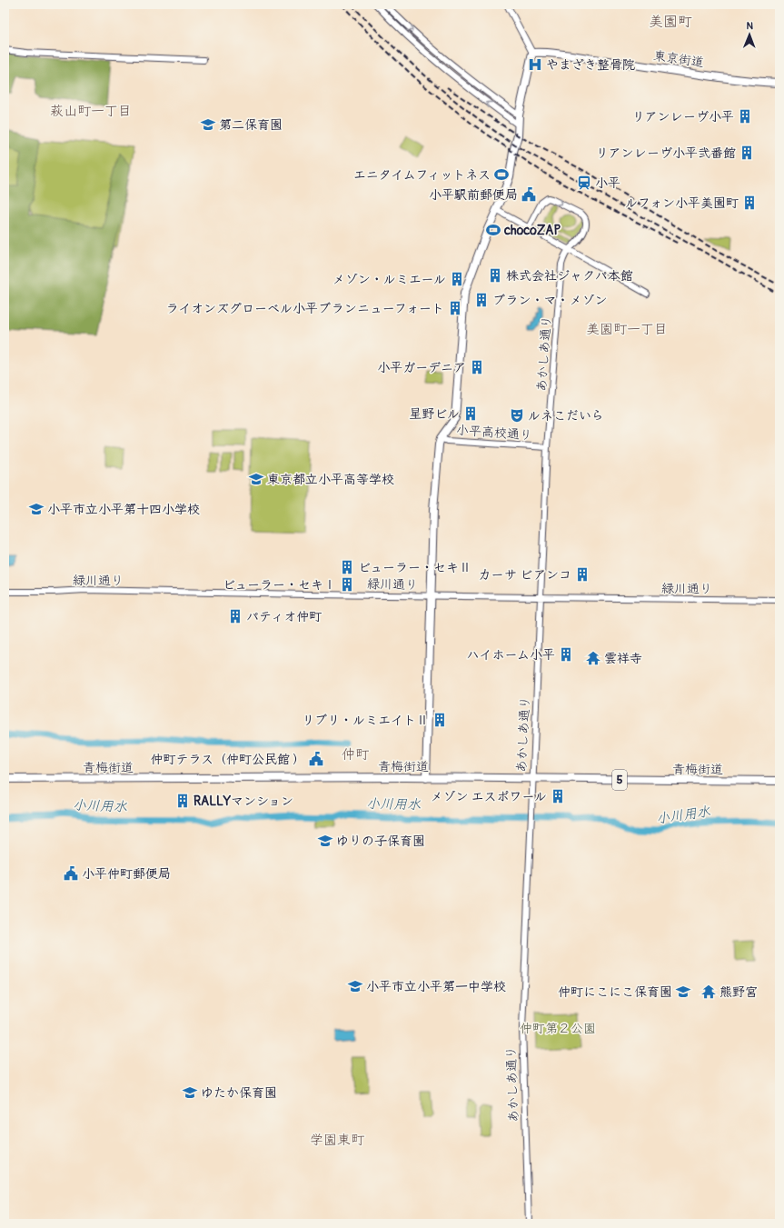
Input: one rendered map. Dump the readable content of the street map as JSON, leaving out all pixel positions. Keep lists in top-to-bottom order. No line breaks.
{"streets":{"main road":["東京街道","青梅街道","5"],"street":["あかしあ通り","小平高校通り","緑川通り"]},"crossings":[["あかしあ通り","小平高校通り"],["あかしあ通り","緑川通り"],["あかしあ通り","青梅街道"]],"districts":["美園町","萩山町一丁目","美園町一丁目","仲町","学園東町"],"water":["小川用水"],"parks":["仲町第２公園"],"places":{"hospital":["やまざき整骨院"],"building":["リアンレーヴ小平","リアンレーヴ小平弐番館","ルフォン小平美園町","株式会社ジャクパ本館","メゾン・ルミエール","ブラン・マ・メゾン","ライオンズグローベル小平ブランニューフォート","小平ガーデニア","星野ビル","ビューラー・セキⅡ","カーサ ビアンコ","ビューラー・セキⅠ","パティオ仲町","ハイホーム小平","リブリ・ルミエイトⅡ","メゾン エスポワール","RALLYマンション"],"school or university":["第二保育園","東京都立小平高等学校","小平市立小平第十四小学校","ゆりの子保育園","小平市立小平第一中学校","仲町にこにこ保育園","ゆたか保育園"],"sports":["エニタイムフィットネス","chocoZAP"],"station":["小平"],"public building":["小平駅前郵便局","仲町テラス（仲町公民館 ）","小平仲町郵便局"],"theatre":["ルネこだいら"],"temple":["雲祥寺","熊野宮"]},"north":"top"}
